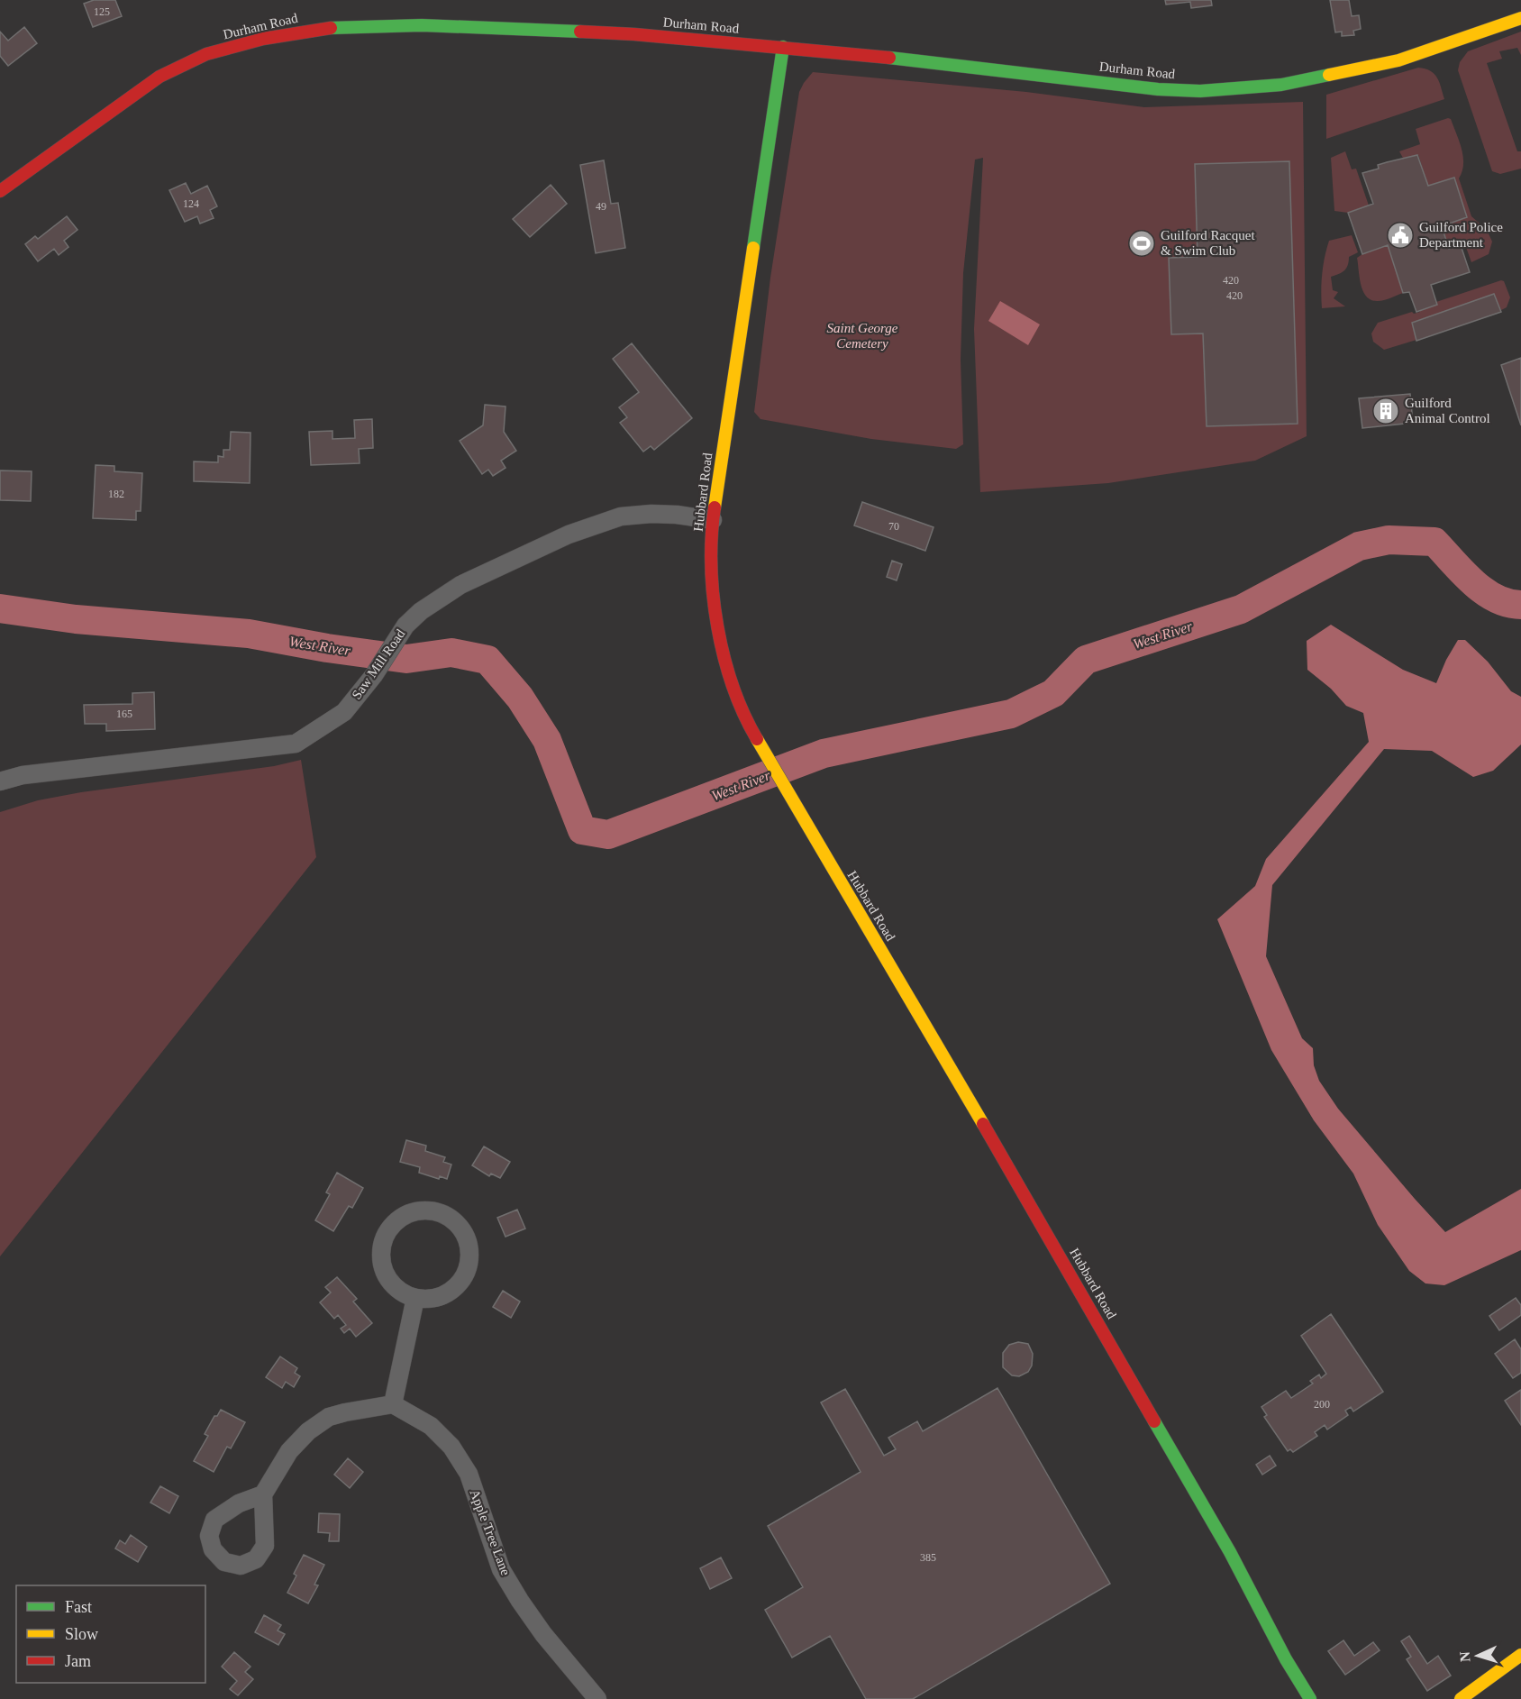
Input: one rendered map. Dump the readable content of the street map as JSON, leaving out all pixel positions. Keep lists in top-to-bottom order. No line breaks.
{"streets":{"street":["Durham Road","Hubbard Road","Saw Mill Road","Apple Tree Lane"]},"crossings":[["Durham Road","Hubbard Road"],["Hubbard Road","Saw Mill Road"]],"water":["West River"],"parks":["Saint George Cemetery"],"places":{"public building":["Guilford Police Department"],"sports":["Guilford Racquet & Swim Club"],"building":["Guilford Animal Control"]},"house_numbers":["125","124","49","420","420","182","70","165","200","385"],"legend":["Fast","Slow","Jam"],"north":"left"}
